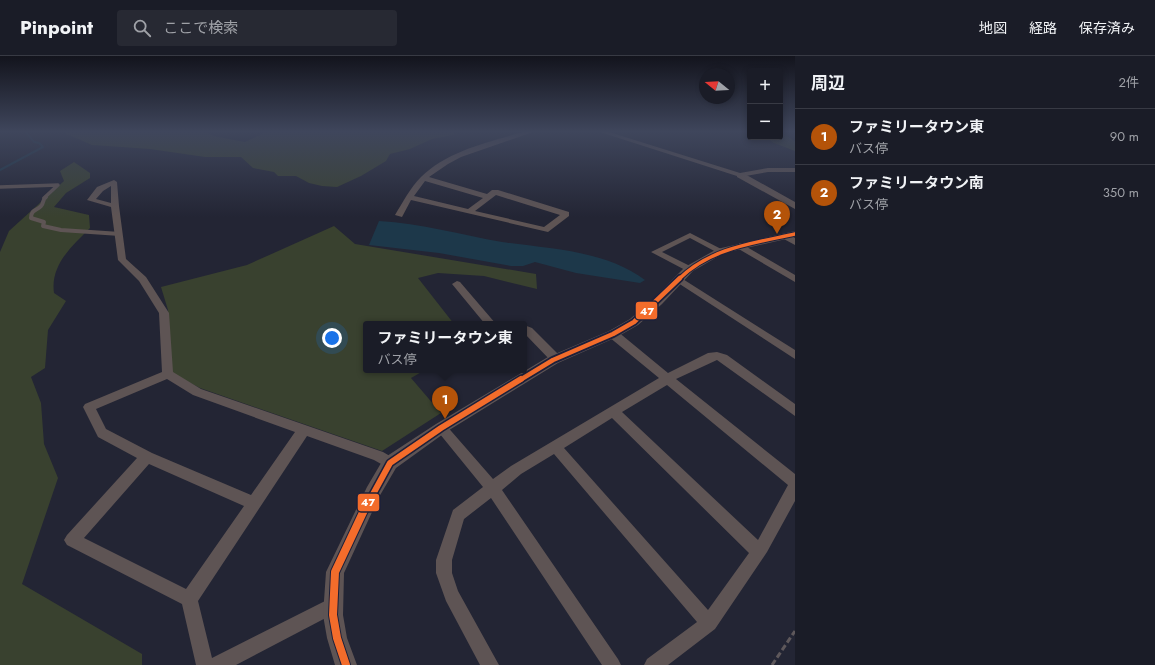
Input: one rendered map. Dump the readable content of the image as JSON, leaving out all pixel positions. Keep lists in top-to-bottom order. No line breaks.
{"lines":["transit line 47"],"north":"left","page":{"header":"Pinpoint","search":"ここで検索","nav":["地図","経路","保存済み"],"heading":["周辺","2件"],"map_buttons":["+","−"],"list":[{"mark":"1","name":"ファミリータウン東","note":"バス停","value":"90 m"},{"mark":"2","name":"ファミリータウン南","note":"バス停","value":"350 m"}],"pins":["2","1"],"popup":["ファミリータウン東","バス停"]}}
